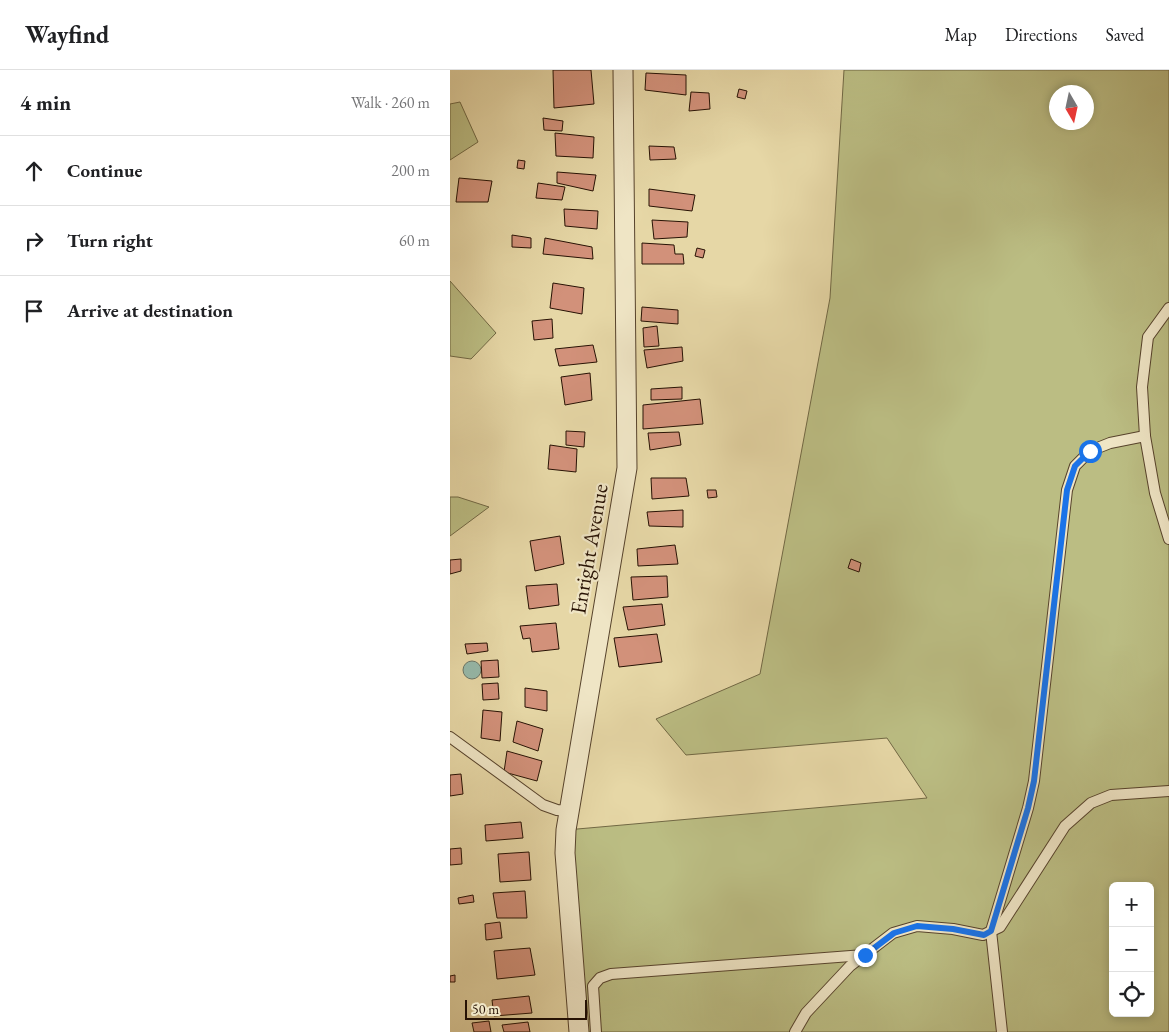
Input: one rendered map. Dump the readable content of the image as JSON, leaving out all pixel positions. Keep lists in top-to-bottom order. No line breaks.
{"streets":{"street":["Enright Avenue"]},"scale_bar":"50 m","north":"bottom","page":{"header":"Wayfind","nav":["Map","Directions","Saved"],"heading":["4 min","Walk · 260 m"],"list":[["Continue","200 m"],["Turn right","60 m"],"Arrive at destination"],"map_buttons":["+","−"],"scale":"50 m"}}
